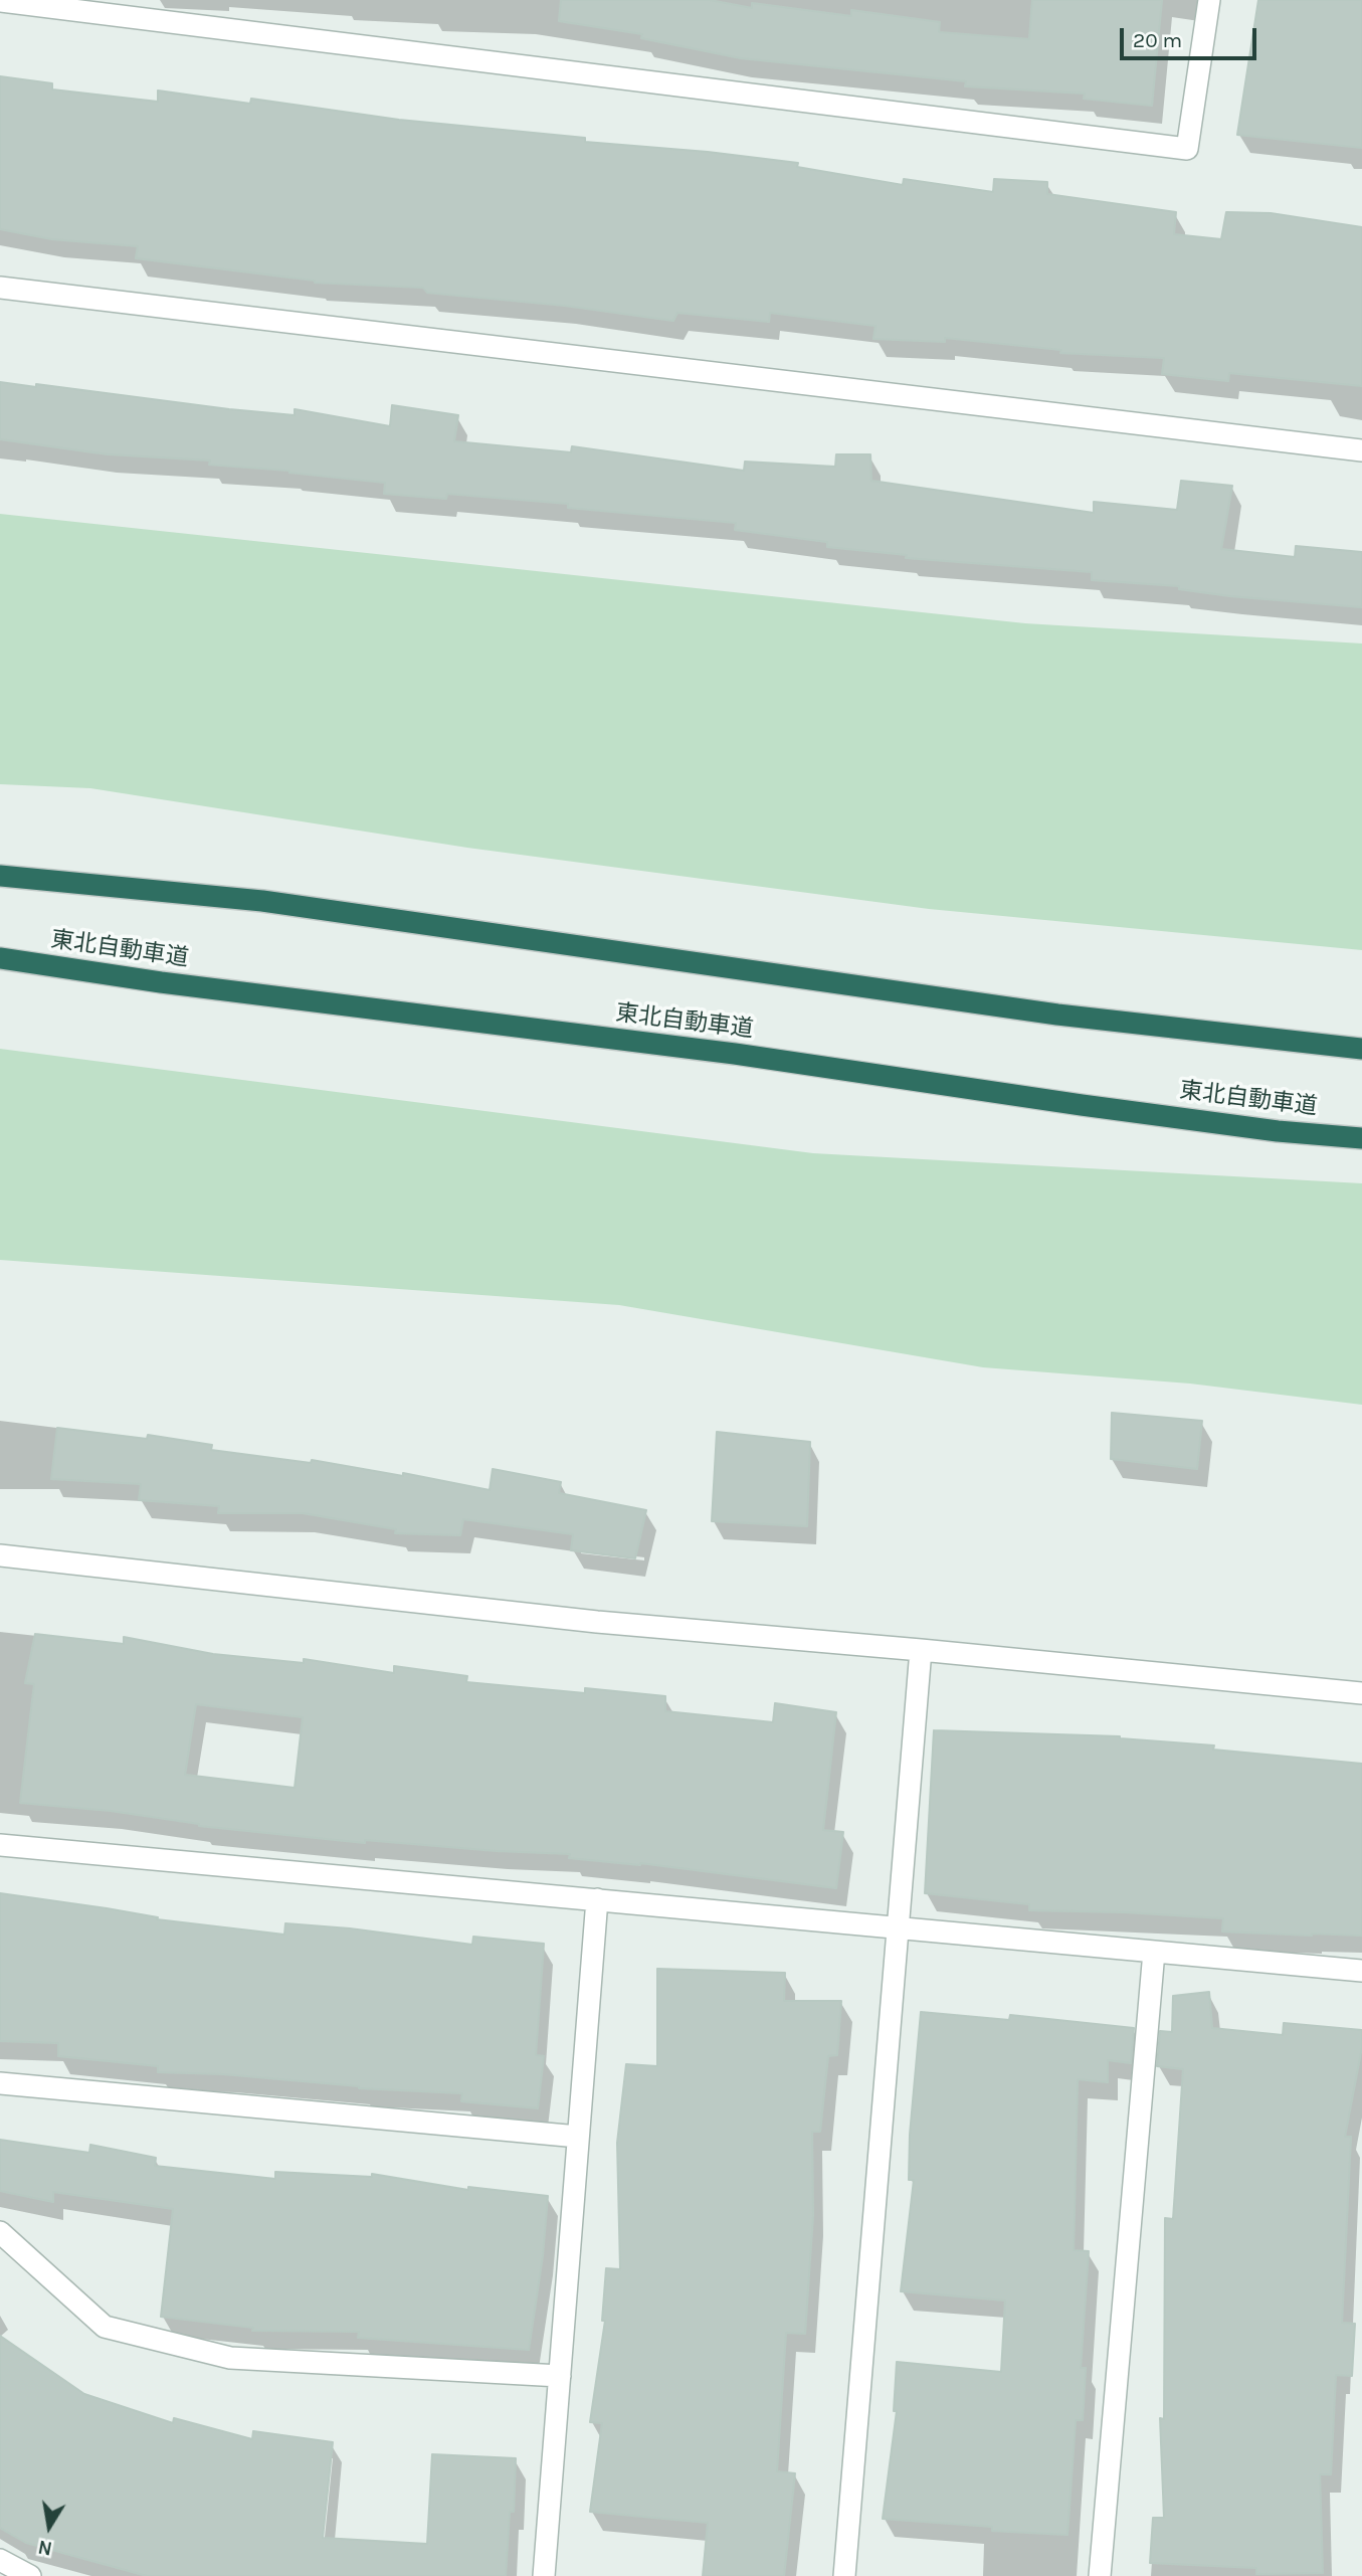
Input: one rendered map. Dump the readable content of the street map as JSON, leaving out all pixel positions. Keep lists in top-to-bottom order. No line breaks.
{"streets":{"highway":["東北自動車道"]},"scale_bar":"20 m","north":"bottom"}
